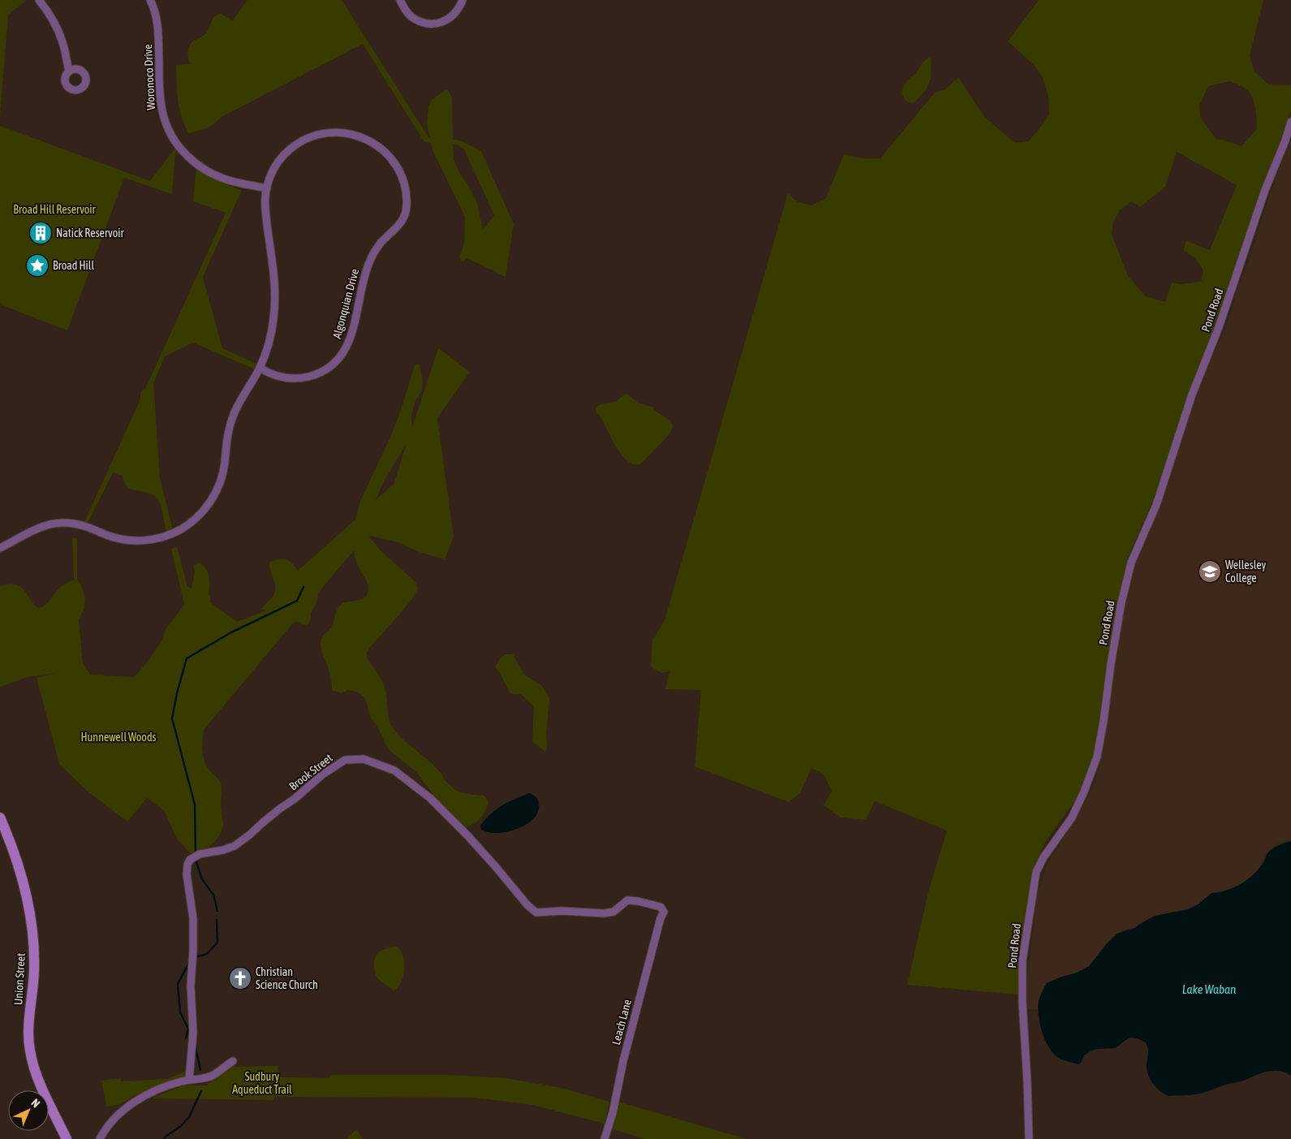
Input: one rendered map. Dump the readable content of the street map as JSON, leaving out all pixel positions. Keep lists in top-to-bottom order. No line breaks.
{"streets":{"street":["Woronoco Drive","Algonquian Drive","Pond Road","Brook Street","Union Street","Leach Lane"]},"crossings":[["Woronoco Drive","Algonquian Drive"],["Brook Street","Leach Lane"]],"water":["Lake Waban"],"parks":["Broad Hill Reservoir","Hunnewell Woods","Sudbury Aqueduct Trail"],"places":{"building":["Natick Reservoir"],"place":["Broad Hill"],"school or university":["Wellesley College"],"church":["Christian Science Church"]},"north":"top right"}
